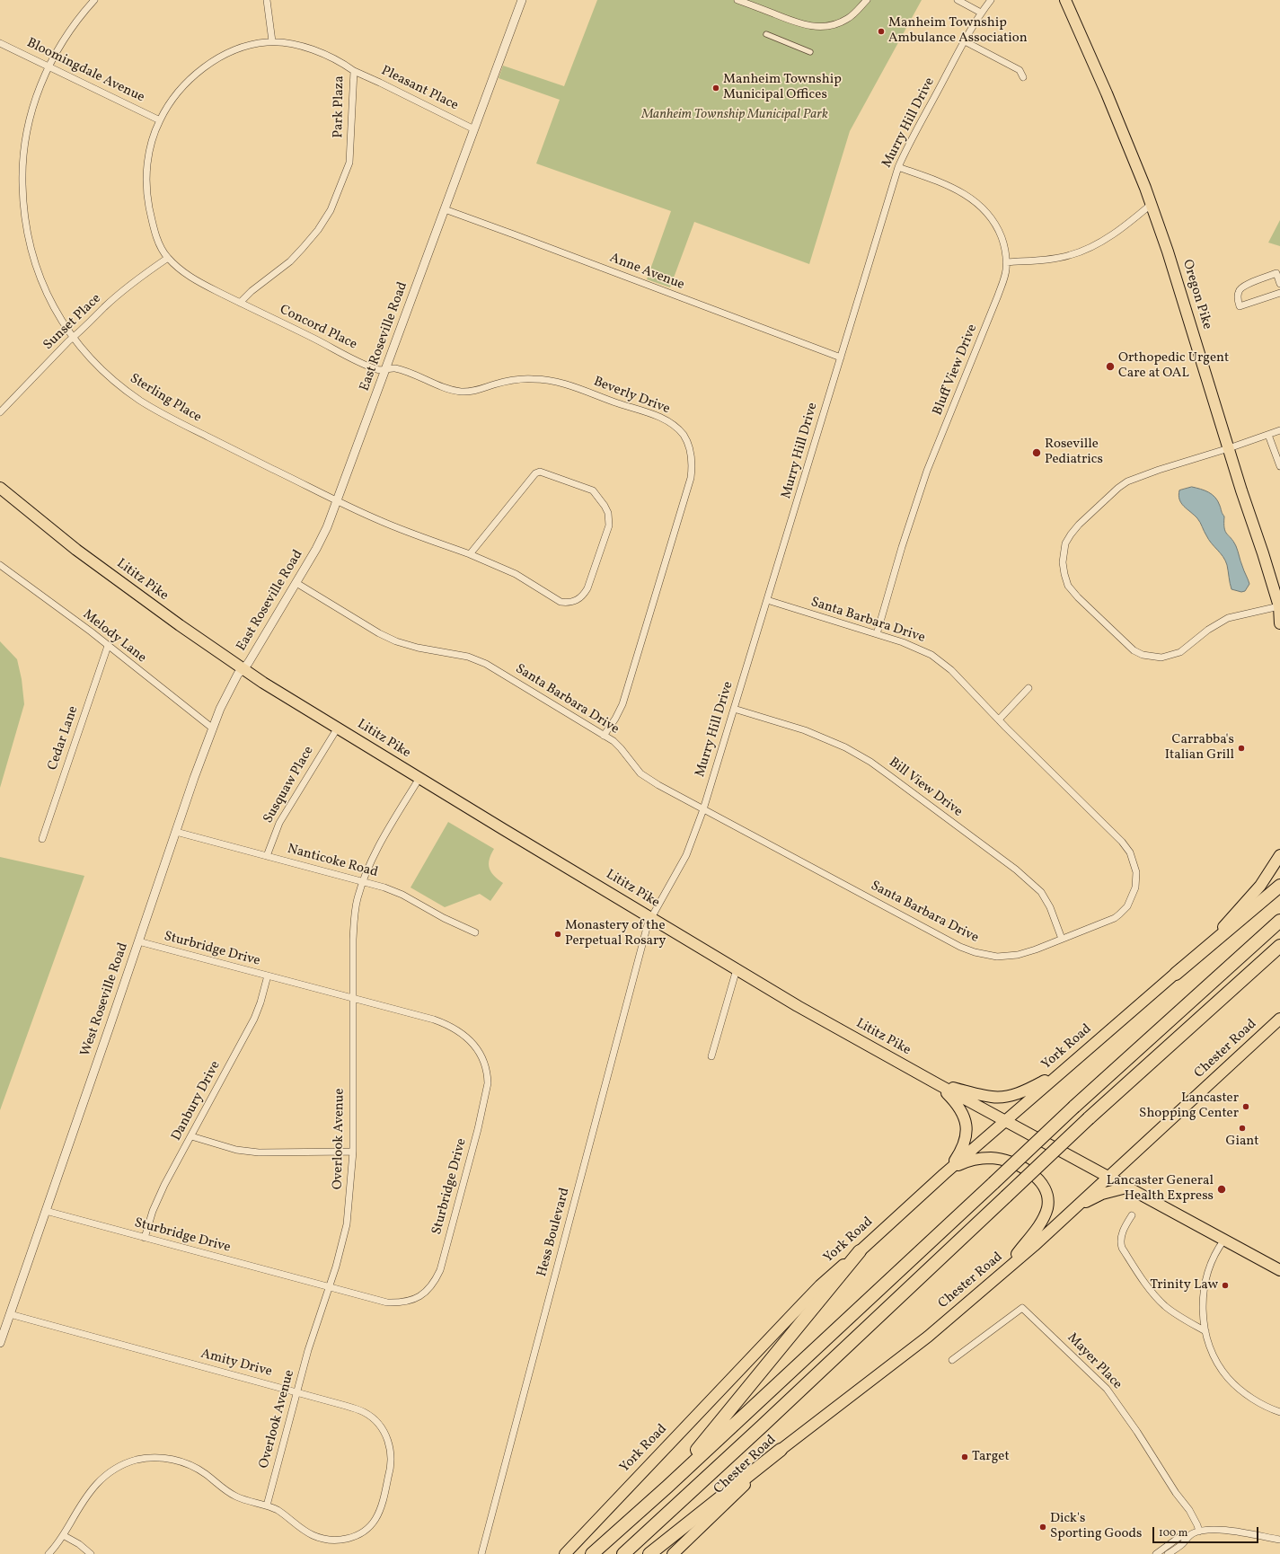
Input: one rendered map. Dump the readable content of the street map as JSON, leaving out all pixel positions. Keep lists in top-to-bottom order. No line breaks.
{"streets":{"main road":["Oregon Pike","Lititz Pike","York Road","Chester Road"],"street":["Bloomingdale Avenue","Pleasant Place","Park Plaza","Murry Hill Drive","Anne Avenue","Sunset Place","Concord Place","East Roseville Road","Bluff View Drive","Beverly Drive","Sterling Place","Santa Barbara Drive","Melody Lane","Cedar Lane","Susquaw Place","Bill View Drive","Nanticoke Road","Sturbridge Drive","West Roseville Road","Danbury Drive","Overlook Avenue","Hess Boulevard","Mayer Place","Amity Drive"]},"crossings":[["Bloomingdale Avenue","Park Plaza"],["Bloomingdale Avenue","Sterling Place"],["Pleasant Place","Park Plaza"],["Pleasant Place","East Roseville Road"],["Park Plaza","Sunset Place"],["Park Plaza","Concord Place"],["Murry Hill Drive","Anne Avenue"],["Murry Hill Drive","Bluff View Drive"],["Murry Hill Drive","Lititz Pike"],["Murry Hill Drive","Santa Barbara Drive"],["Murry Hill Drive","Bill View Drive"],["Murry Hill Drive","Hess Boulevard"],["Anne Avenue","East Roseville Road"],["Sunset Place","Sterling Place"],["Concord Place","East Roseville Road"],["Concord Place","Beverly Drive"],["East Roseville Road","Beverly Drive"],["East Roseville Road","Sterling Place"],["East Roseville Road","Lititz Pike"],["East Roseville Road","Santa Barbara Drive"],["East Roseville Road","West Roseville Road"],["Bluff View Drive","Santa Barbara Drive"],["Beverly Drive","Santa Barbara Drive"],["Lititz Pike","Susquaw Place"],["Lititz Pike","West Roseville Road"],["Lititz Pike","York Road"],["Lititz Pike","Chester Road"],["Lititz Pike","Overlook Avenue"],["Lititz Pike","Hess Boulevard"],["Santa Barbara Drive","Bill View Drive"],["Melody Lane","Cedar Lane"],["Melody Lane","West Roseville Road"],["Susquaw Place","Nanticoke Road"],["Nanticoke Road","West Roseville Road"],["Nanticoke Road","Overlook Avenue"],["Sturbridge Drive","West Roseville Road"],["Sturbridge Drive","Danbury Drive"],["Sturbridge Drive","Overlook Avenue"],["West Roseville Road","Amity Drive"],["Overlook Avenue","Amity Drive"]],"parks":["Manheim Township Municipal Park"],"places":["Manheim Township Ambulance Association","Manheim Township Municipal Offices","Orthopedic Urgent Care at OAL","Roseville Pediatrics","Carrabba's Italian Grill","Monastery of the Perpetual Rosary","Lancaster Shopping Center","Giant","Lancaster General Health Express","Trinity Law","Target","Dick's Sporting Goods"],"scale_bar":"100 m"}
